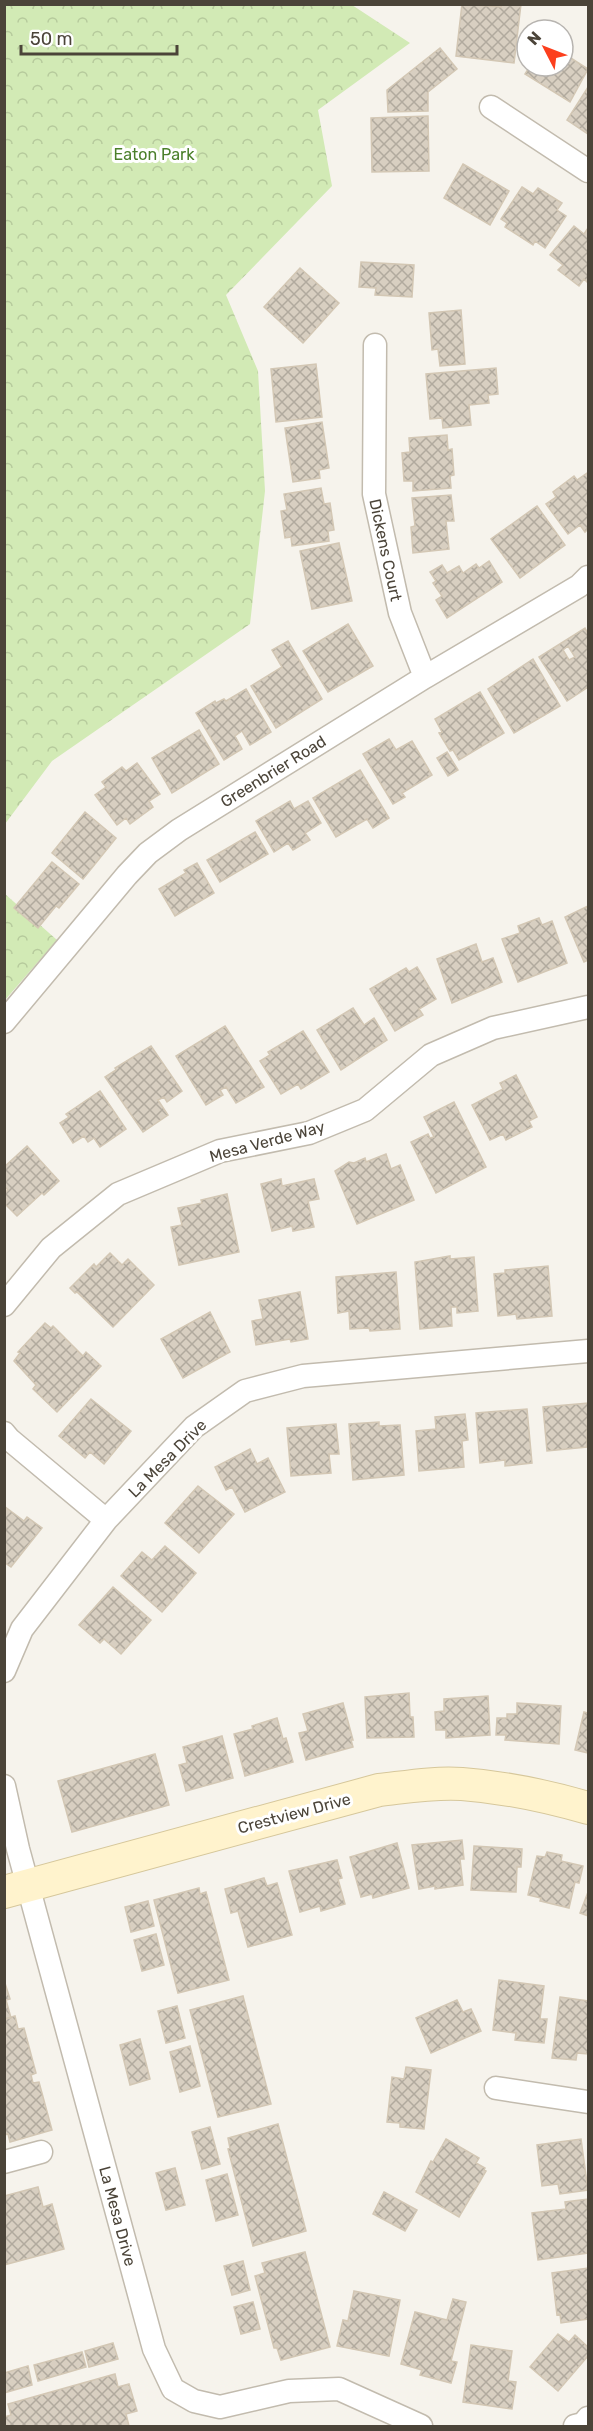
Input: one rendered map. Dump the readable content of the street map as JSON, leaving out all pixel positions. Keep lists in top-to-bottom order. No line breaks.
{"streets":{"main road":["Crestview Drive"],"street":["Dickens Court","Greenbrier Road","Mesa Verde Way","La Mesa Drive"]},"crossings":[["Dickens Court","Greenbrier Road"],["La Mesa Drive","Crestview Drive"]],"parks":["Eaton Park"],"scale_bar":"50 m","north":"top left"}
